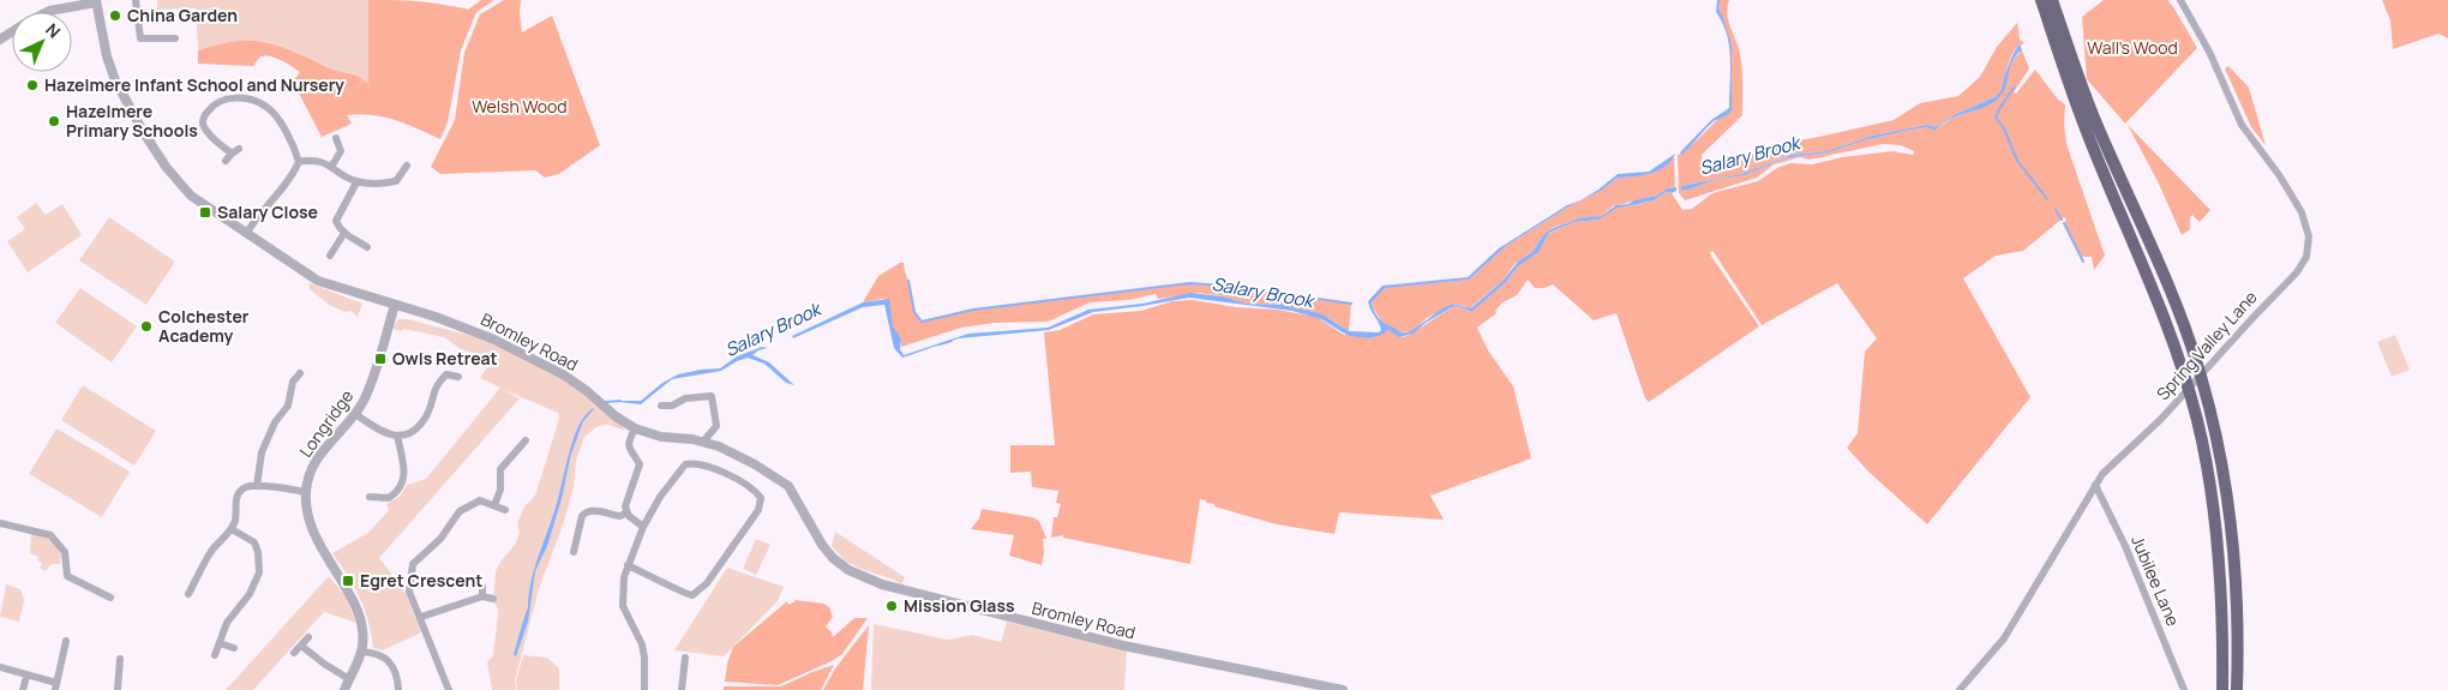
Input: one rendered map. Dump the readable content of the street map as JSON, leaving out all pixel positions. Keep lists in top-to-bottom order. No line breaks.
{"streets":{"street":["Bromley Road","Spring Valley Lane","Longridge","Jubilee Lane"]},"crossings":[["Bromley Road","Longridge"],["Spring Valley Lane","Jubilee Lane"]],"water":["Salary Brook"],"parks":["Wall's Wood","Welsh Wood"],"places":{"other":["China Garden","Hazelmere Infant School and Nursery","Hazelmere Primary Schools","Colchester Academy","Mission Glass"],"transit":["Salary Close","Owls Retreat","Egret Crescent"]},"north":"top right"}
